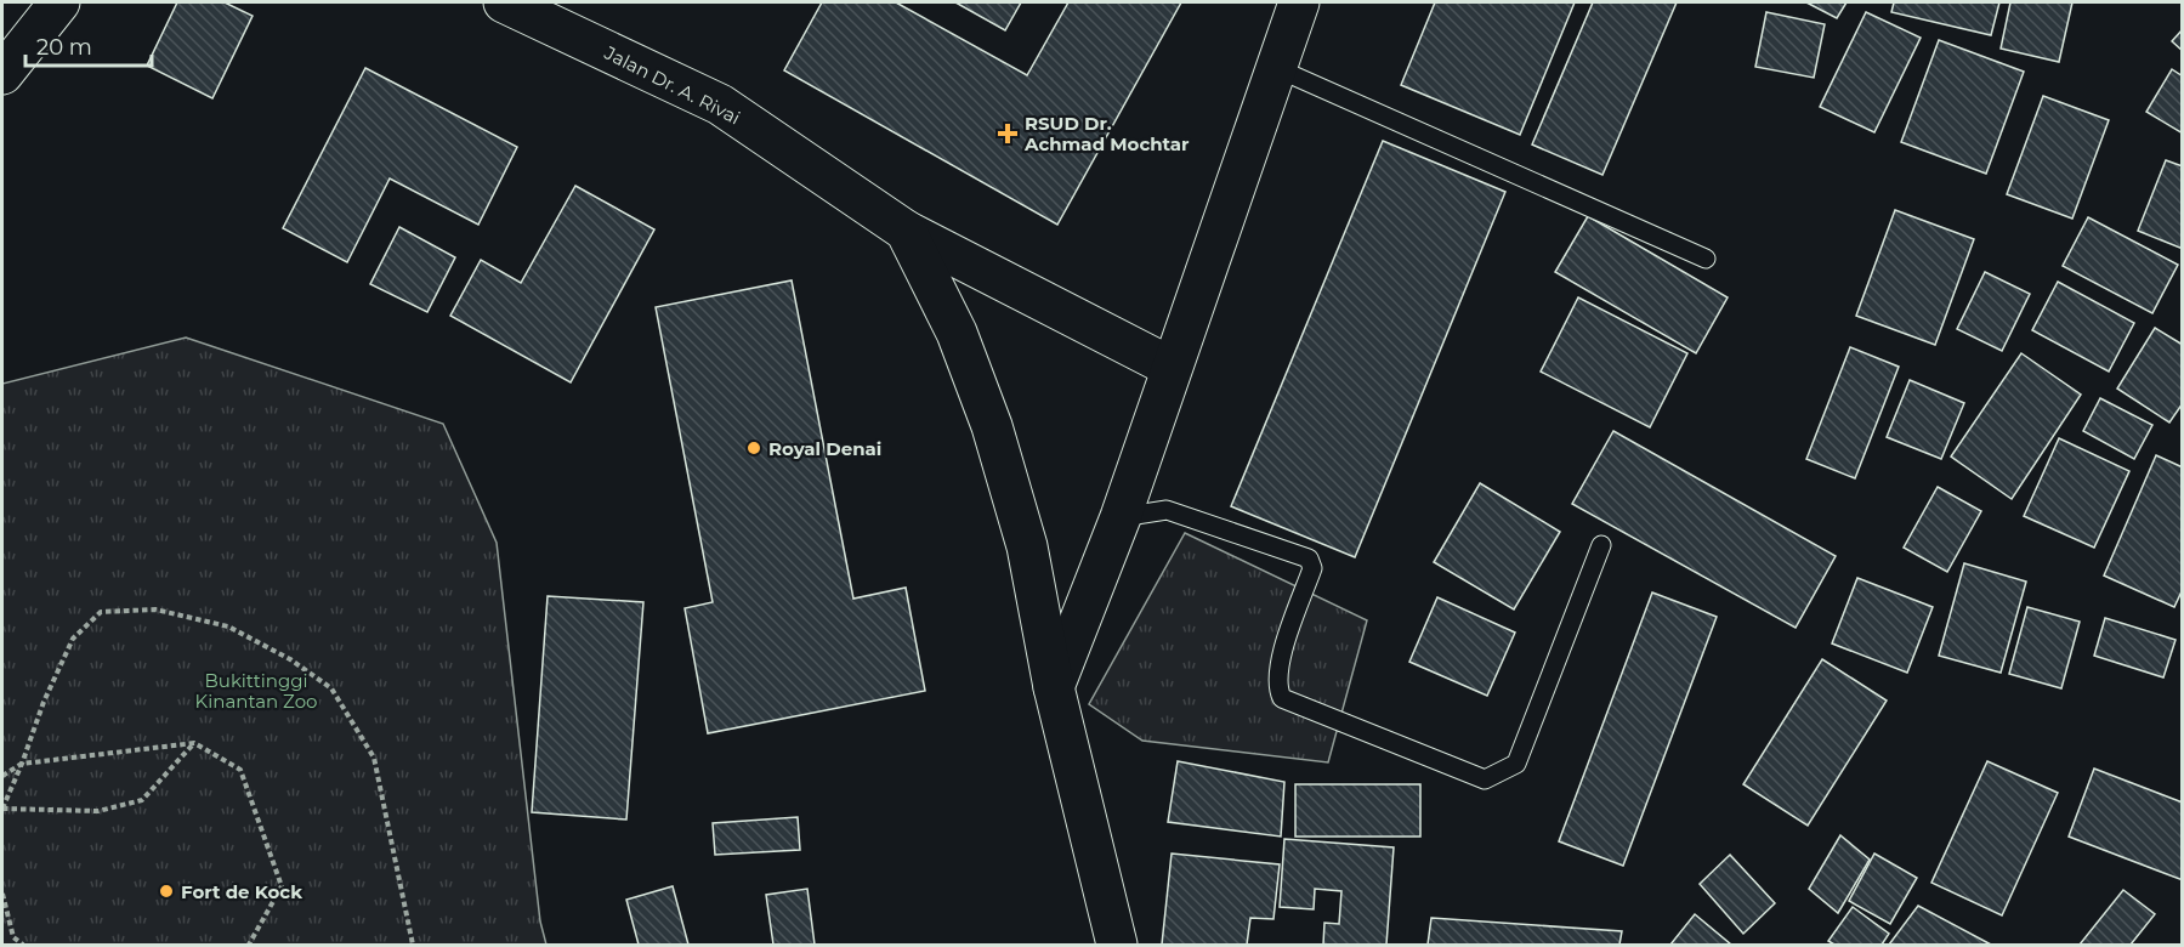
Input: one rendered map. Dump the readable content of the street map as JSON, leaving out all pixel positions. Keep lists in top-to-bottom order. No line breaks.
{"streets":{"main road":["Jalan Dr. A. Rivai"]},"parks":["Bukittinggi Kinantan Zoo"],"places":{"health":["RSUD Dr. Achmad Mochtar"],"other":["Royal Denai","Fort de Kock"]},"scale_bar":"20 m"}
